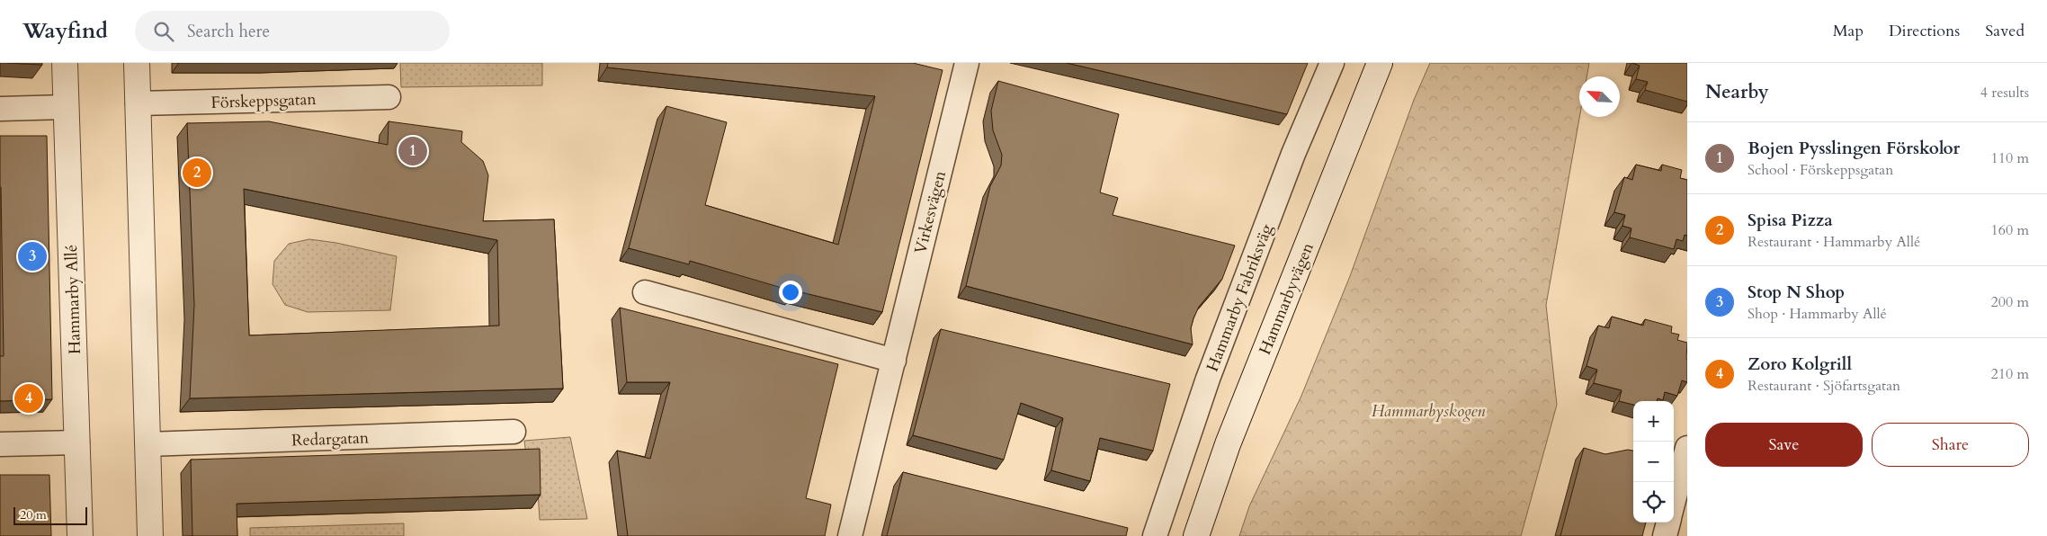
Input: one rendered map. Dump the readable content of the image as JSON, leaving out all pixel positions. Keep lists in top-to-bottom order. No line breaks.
{"streets":{"street":["Förskeppsgatan","Virkesvägen","Hammarby Fabriksväg","Hammarbyvägen","Hammarby Allé","Redargatan"]},"parks":["Hammarbyskogen"],"scale_bar":"20 m","north":"top left","page":{"header":"Wayfind","search":"Search here","nav":["Map","Directions","Saved"],"heading":["Nearby","4 results"],"list":[{"mark":"1","name":"Bojen Pysslingen Förskolor","note":"School · Förskeppsgatan","value":"110 m"},{"mark":"2","name":"Spisa Pizza","note":"Restaurant · Hammarby Allé","value":"160 m"},{"mark":"3","name":"Stop N Shop","note":"Shop · Hammarby Allé","value":"200 m"},{"mark":"4","name":"Zoro Kolgrill","note":"Restaurant · Sjöfartsgatan","value":"210 m"}],"pins":["1","2","3","4"],"map_buttons":["+","−"],"buttons":["Save","Share"],"scale":"20 m"}}
